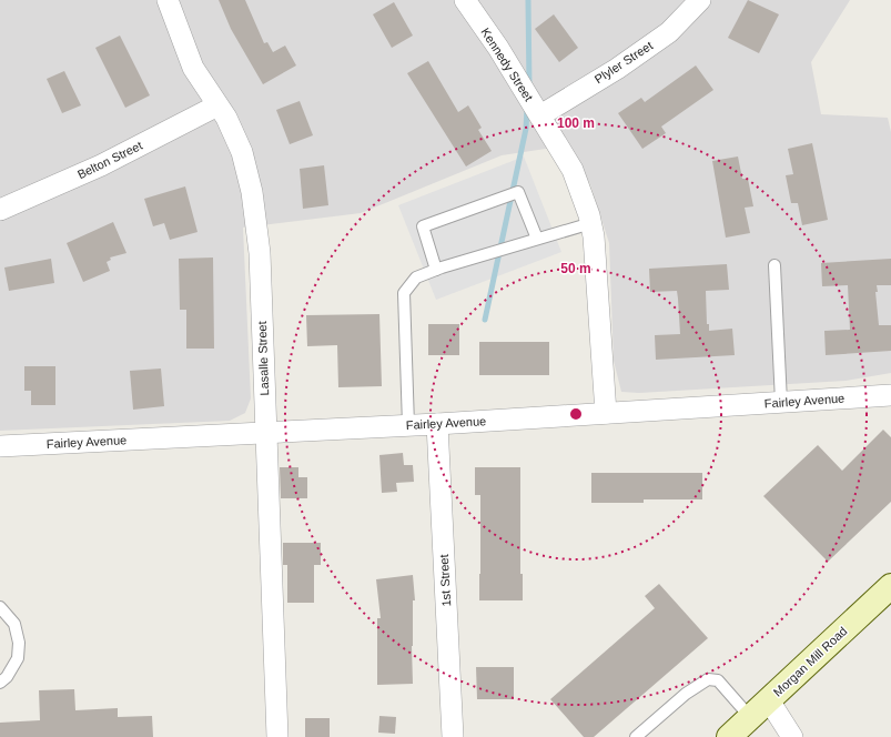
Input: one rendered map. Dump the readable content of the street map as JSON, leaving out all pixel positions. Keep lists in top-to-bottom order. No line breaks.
{"streets":{"main road":["Morgan Mill Road"],"street":["Plyler Street","Kennedy Street","Belton Street","Lasalle Street","Fairley Avenue","1st Street"]},"crossings":[["Plyler Street","Kennedy Street"],["Kennedy Street","Fairley Avenue"],["Belton Street","Lasalle Street"],["Lasalle Street","Fairley Avenue"],["Fairley Avenue","1st Street"]],"rings":["100 m","50 m"]}
